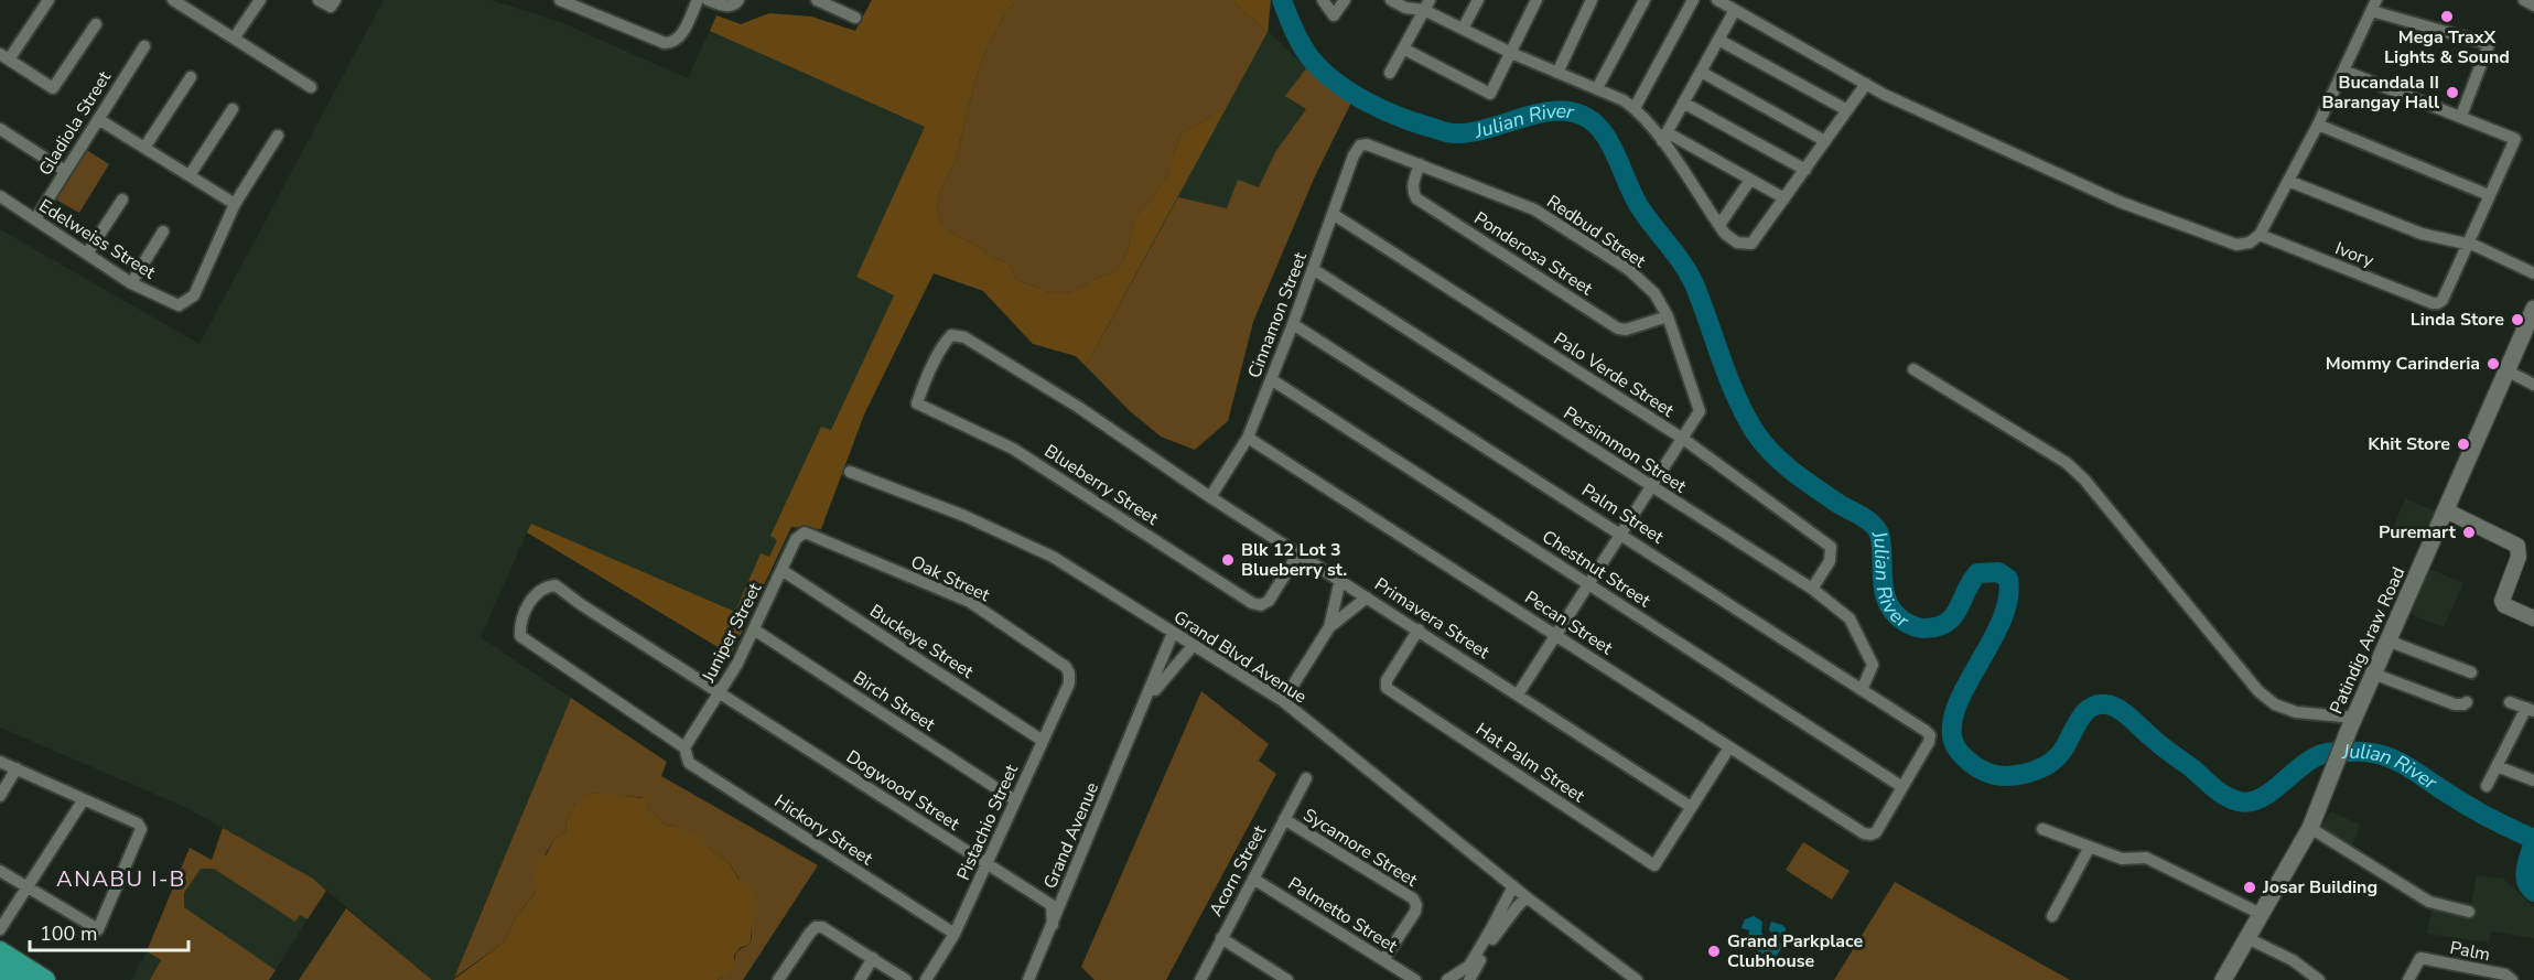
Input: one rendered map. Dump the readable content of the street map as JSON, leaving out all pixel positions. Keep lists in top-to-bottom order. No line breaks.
{"streets":{"main road":["Patindig Araw Road"],"street":["Gladiola Street","Redbud Street","Edelweiss Street","Ponderosa Street","Ivory","Cinnamon Street","Palo Verde Street","Persimmon Street","Blueberry Street","Palm Street","Chestnut Street","Oak Street","Primavera Street","Pecan Street","Juniper Street","Buckeye Street","Grand Blvd Avenue","Birch Street","Hat Palm Street","Dogwood Street","Pistachio Street","Hickory Street","Grand Avenue","Sycamore Street","Acorn Street","Palmetto Street","Palm"]},"crossings":[["Gladiola Street","Edelweiss Street"],["Redbud Street","Ponderosa Street"],["Redbud Street","Cinnamon Street"],["Redbud Street","Palo Verde Street"],["Redbud Street","Persimmon Street"],["Redbud Street","Palm Street"],["Redbud Street","Chestnut Street"],["Redbud Street","Primavera Street"],["Redbud Street","Pecan Street"],["Cinnamon Street","Palo Verde Street"],["Cinnamon Street","Persimmon Street"],["Cinnamon Street","Palm Street"],["Cinnamon Street","Chestnut Street"],["Cinnamon Street","Primavera Street"],["Cinnamon Street","Pecan Street"],["Palo Verde Street","Persimmon Street"],["Persimmon Street","Palm Street"],["Blueberry Street","Primavera Street"],["Palm Street","Chestnut Street"],["Palm Street","Pecan Street"],["Chestnut Street","Pecan Street"],["Oak Street","Juniper Street"],["Oak Street","Pistachio Street"],["Primavera Street","Hat Palm Street"],["Juniper Street","Buckeye Street"],["Juniper Street","Birch Street"],["Juniper Street","Dogwood Street"],["Juniper Street","Hickory Street"],["Buckeye Street","Pistachio Street"],["Grand Blvd Avenue","Grand Avenue"],["Birch Street","Pistachio Street"],["Dogwood Street","Pistachio Street"],["Dogwood Street","Hickory Street"],["Dogwood Street","Grand Avenue"],["Pistachio Street","Hickory Street"],["Sycamore Street","Acorn Street"],["Sycamore Street","Palmetto Street"],["Acorn Street","Palmetto Street"]],"districts":["ANABU I-B"],"water":["Julian River"],"places":["Mega TraxX Lights & Sound","Bucandala II Barangay Hall","Linda Store","Mommy Carinderia","Khit Store","Puremart","Blk 12 Lot 3 Blueberry st.","Josar Building","Grand Parkplace Clubhouse"],"scale_bar":"100 m"}
